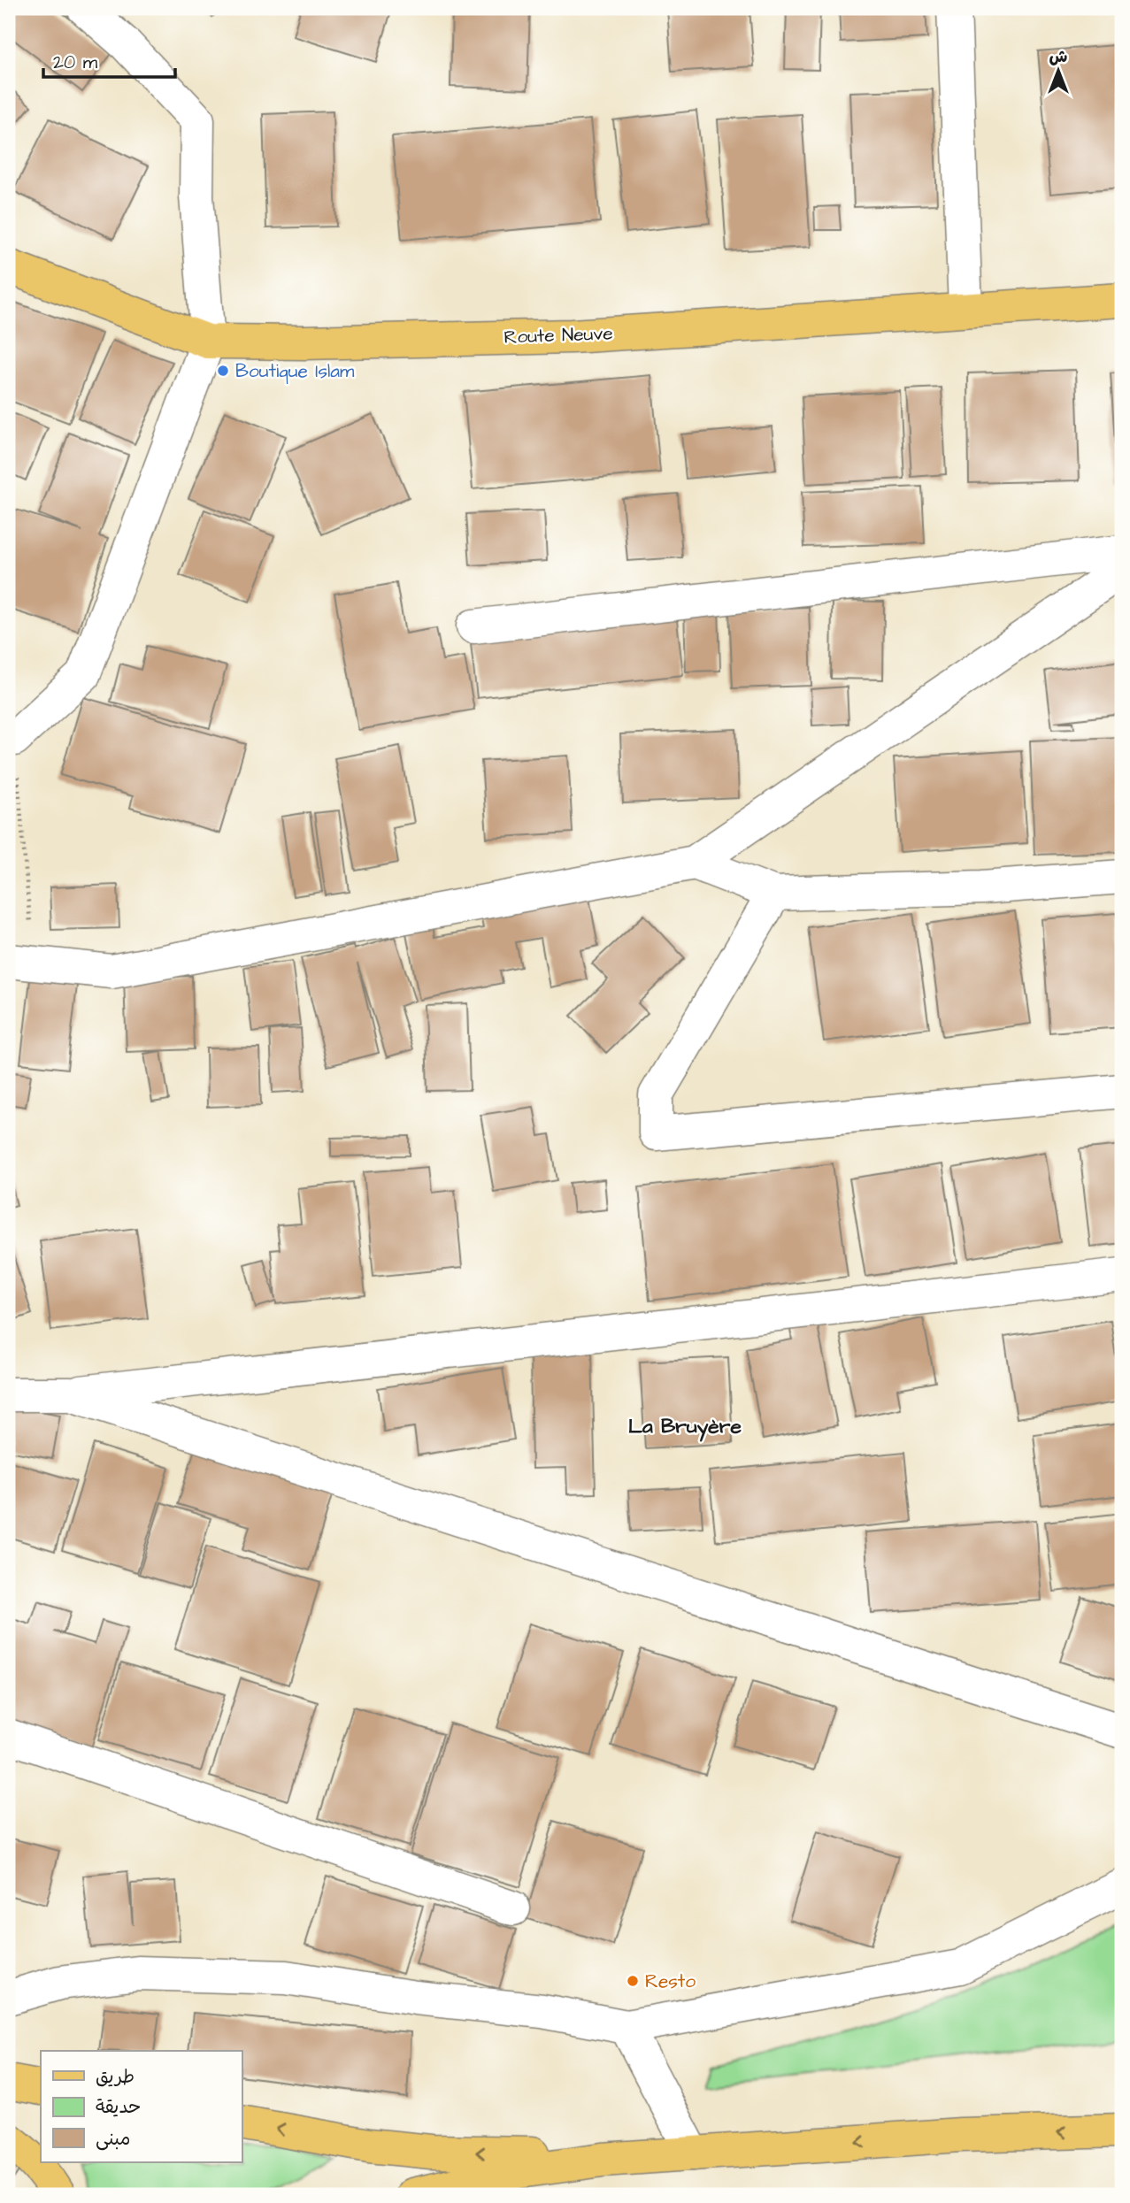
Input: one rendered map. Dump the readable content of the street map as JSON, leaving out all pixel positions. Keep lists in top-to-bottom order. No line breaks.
{"streets":{"main road":["Route Neuve"]},"districts":["La Bruyère"],"places":["Boutique Islam","Resto"],"legend":["طريق","حديقة","مبنى"],"scale_bar":"20 m","north":"top"}
